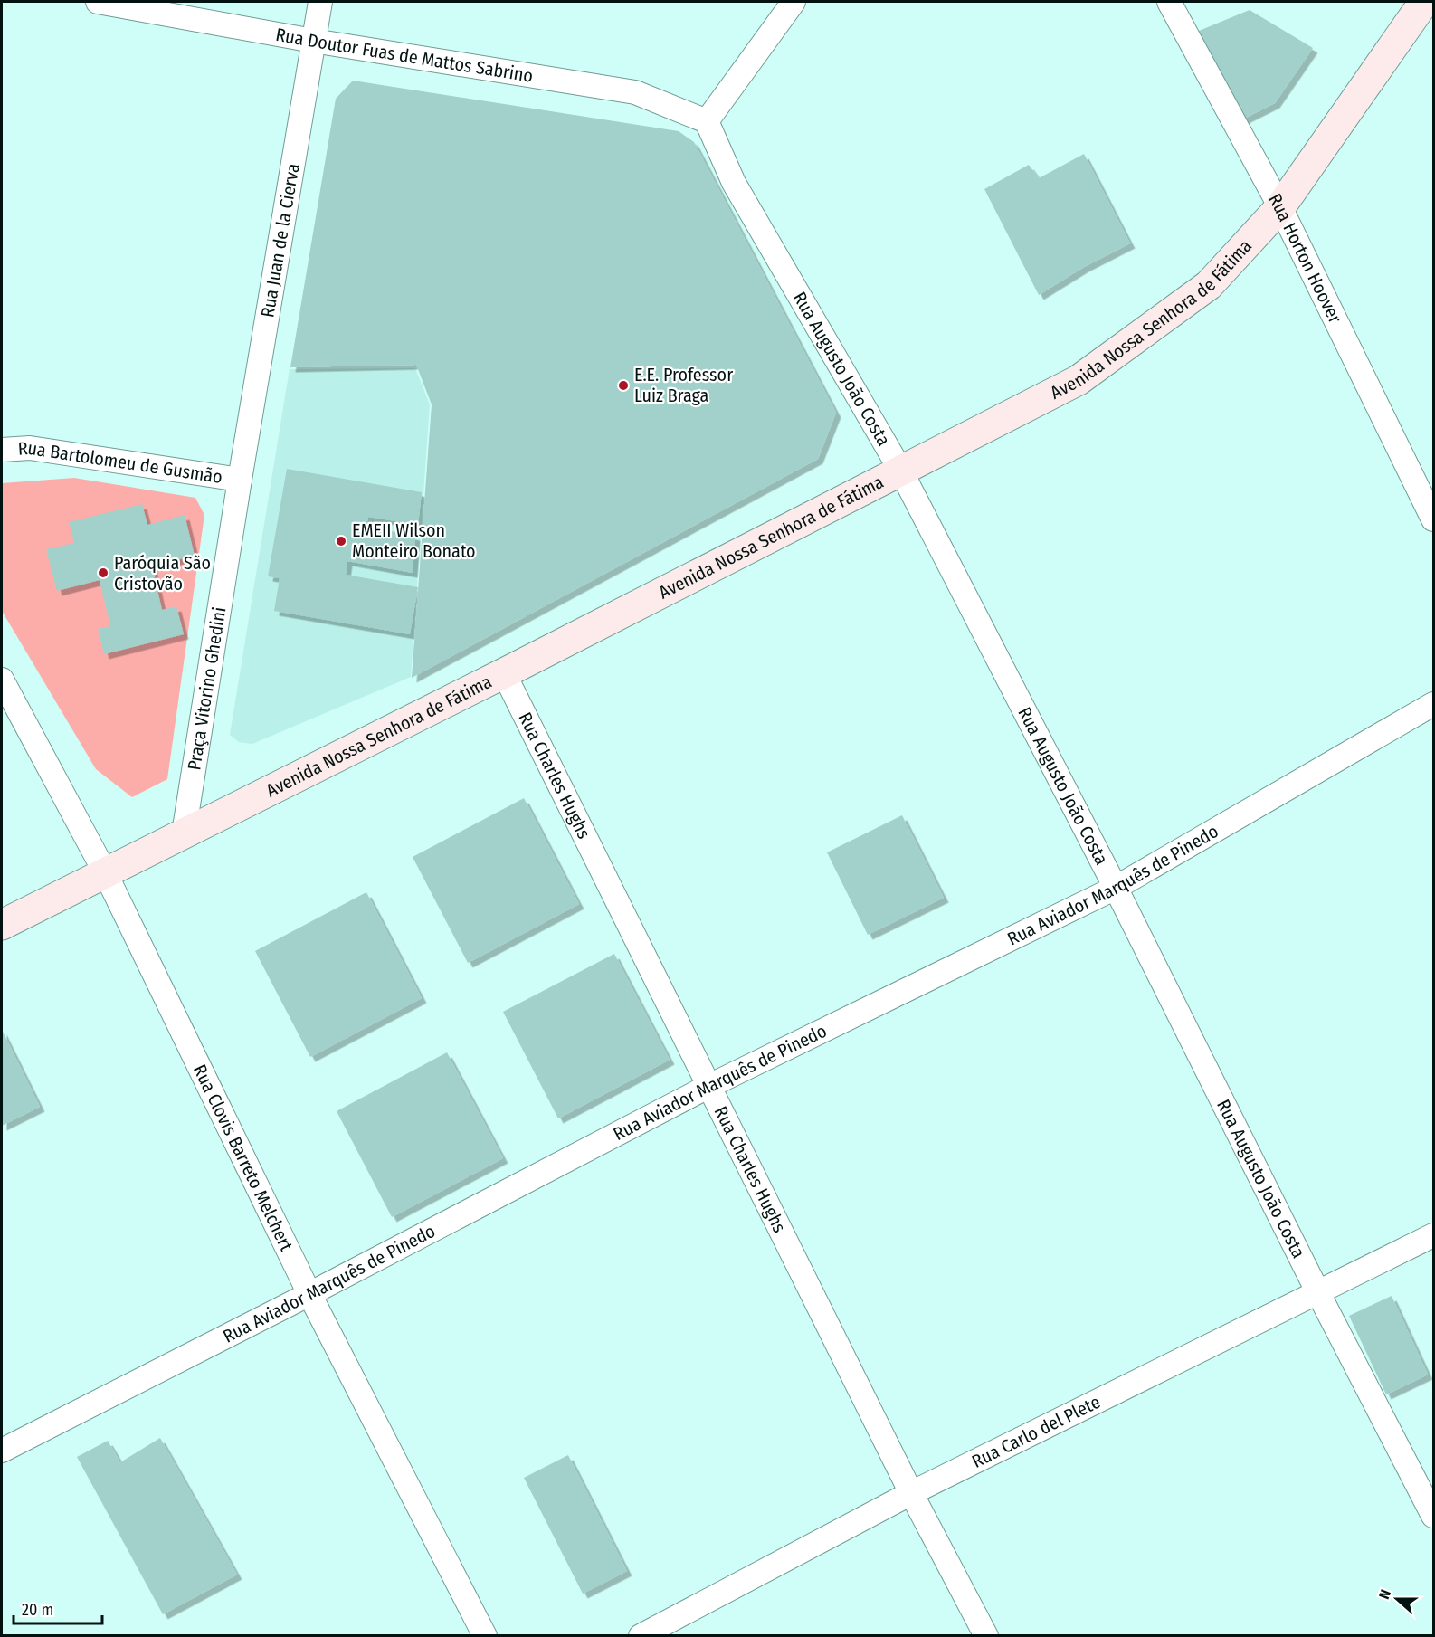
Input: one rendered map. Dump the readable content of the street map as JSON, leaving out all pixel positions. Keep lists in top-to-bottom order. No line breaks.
{"streets":{"street":["Rua Doutor Fuas de Mattos Sabrino","Rua Juan de la Cierva","Rua Horton Hoover","Avenida Nossa Senhora de Fátima","Rua Augusto João Costa","Rua Bartolomeu de Gusmão","Praça Vitorino Ghedini","Rua Charles Hughs","Rua Aviador Marquês de Pinedo","Rua Clovis Barreto Melchert","Rua Carlo del Plete"]},"crossings":[["Rua Doutor Fuas de Mattos Sabrino","Rua Juan de la Cierva"],["Rua Doutor Fuas de Mattos Sabrino","Rua Augusto João Costa"],["Rua Juan de la Cierva","Rua Bartolomeu de Gusmão"],["Rua Juan de la Cierva","Praça Vitorino Ghedini"],["Rua Horton Hoover","Avenida Nossa Senhora de Fátima"],["Avenida Nossa Senhora de Fátima","Rua Augusto João Costa"],["Avenida Nossa Senhora de Fátima","Praça Vitorino Ghedini"],["Avenida Nossa Senhora de Fátima","Rua Charles Hughs"],["Avenida Nossa Senhora de Fátima","Rua Clovis Barreto Melchert"],["Rua Augusto João Costa","Rua Aviador Marquês de Pinedo"],["Rua Augusto João Costa","Rua Carlo del Plete"],["Rua Bartolomeu de Gusmão","Praça Vitorino Ghedini"],["Rua Charles Hughs","Rua Aviador Marquês de Pinedo"],["Rua Charles Hughs","Rua Carlo del Plete"],["Rua Aviador Marquês de Pinedo","Rua Clovis Barreto Melchert"]],"places":["E.E. Professor Luiz Braga","EMEII Wilson Monteiro Bonato","Paróquia São Cristovão"],"scale_bar":"20 m","north":"left"}
